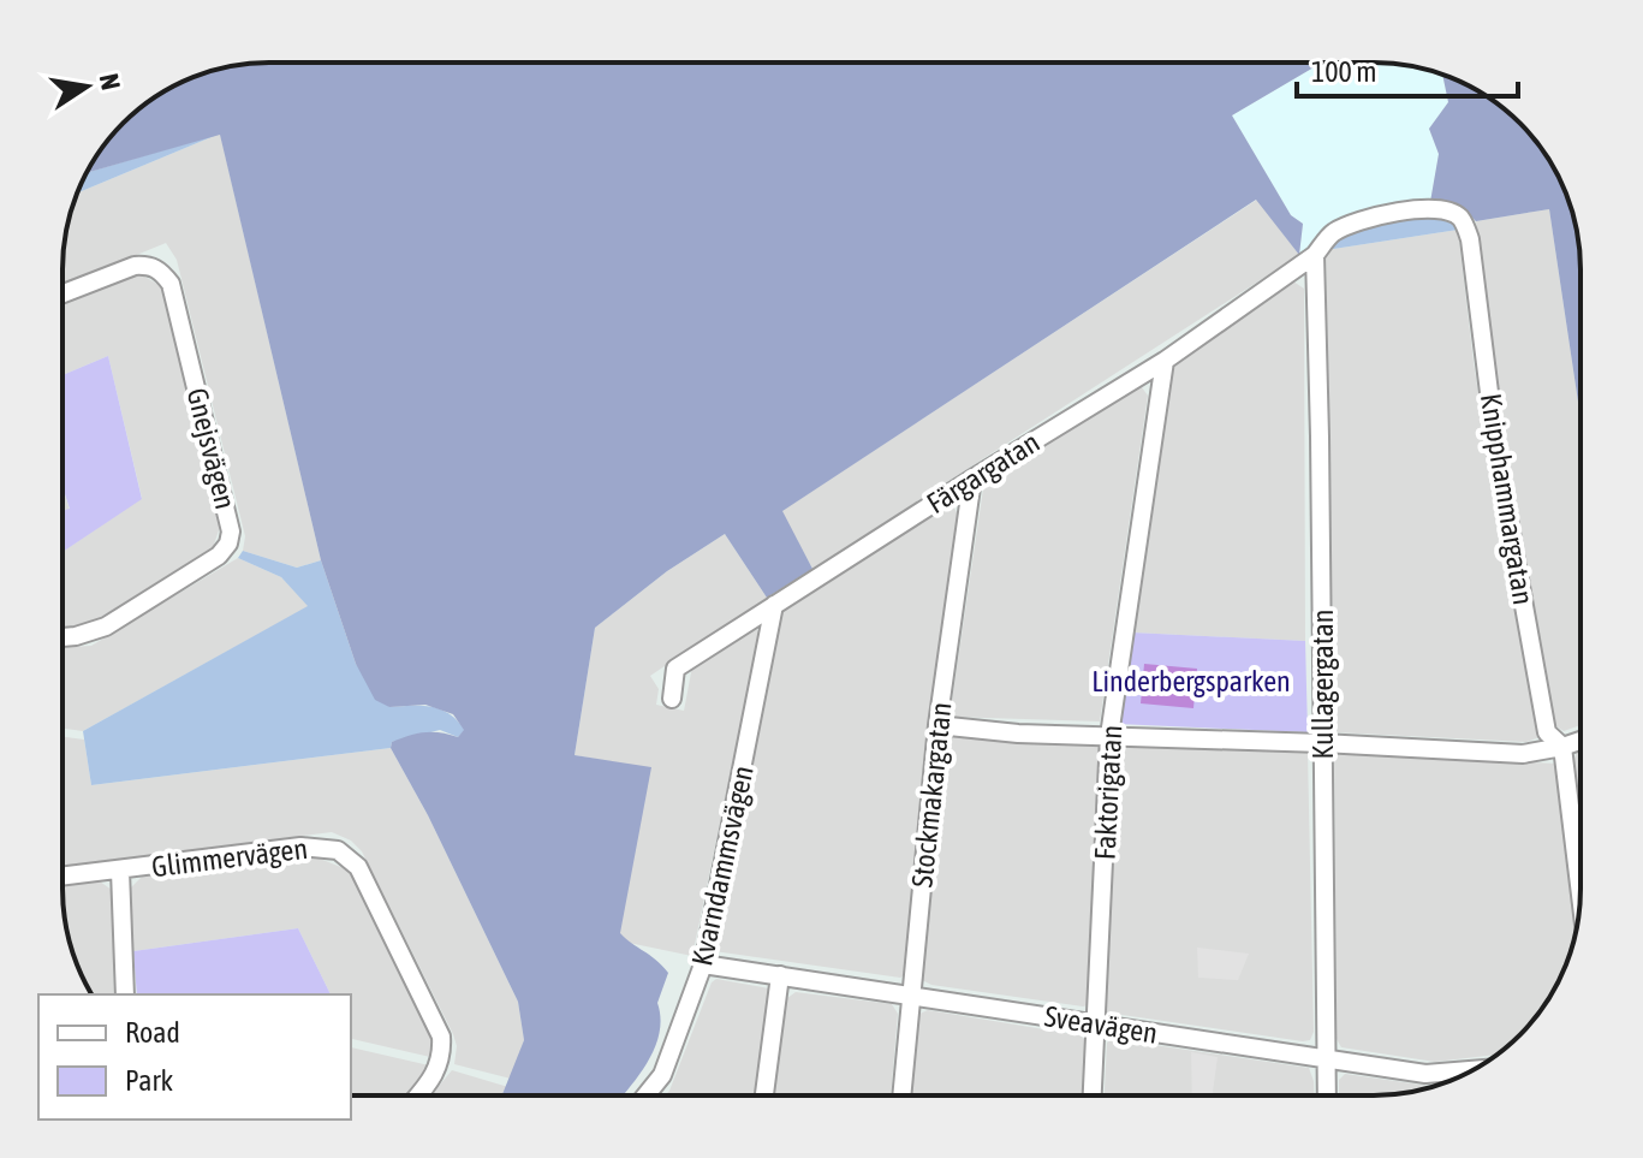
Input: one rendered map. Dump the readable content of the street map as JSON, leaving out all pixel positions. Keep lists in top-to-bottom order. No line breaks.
{"streets":{"street":["Gnejsvägen","Färgargatan","Knipphammargatan","Kullagergatan","Faktorigatan","Stockmakargatan","Glimmervägen","Kvarndammsvägen","Sveavägen"]},"crossings":[["Färgargatan","Knipphammargatan"],["Färgargatan","Kullagergatan"],["Färgargatan","Faktorigatan"],["Färgargatan","Stockmakargatan"],["Färgargatan","Kvarndammsvägen"],["Knipphammargatan","Kullagergatan"],["Kullagergatan","Sveavägen"],["Faktorigatan","Sveavägen"],["Stockmakargatan","Sveavägen"],["Kvarndammsvägen","Sveavägen"]],"parks":["Linderbergsparken"],"legend":["Road","Park"],"scale_bar":"100 m","north":"right"}
